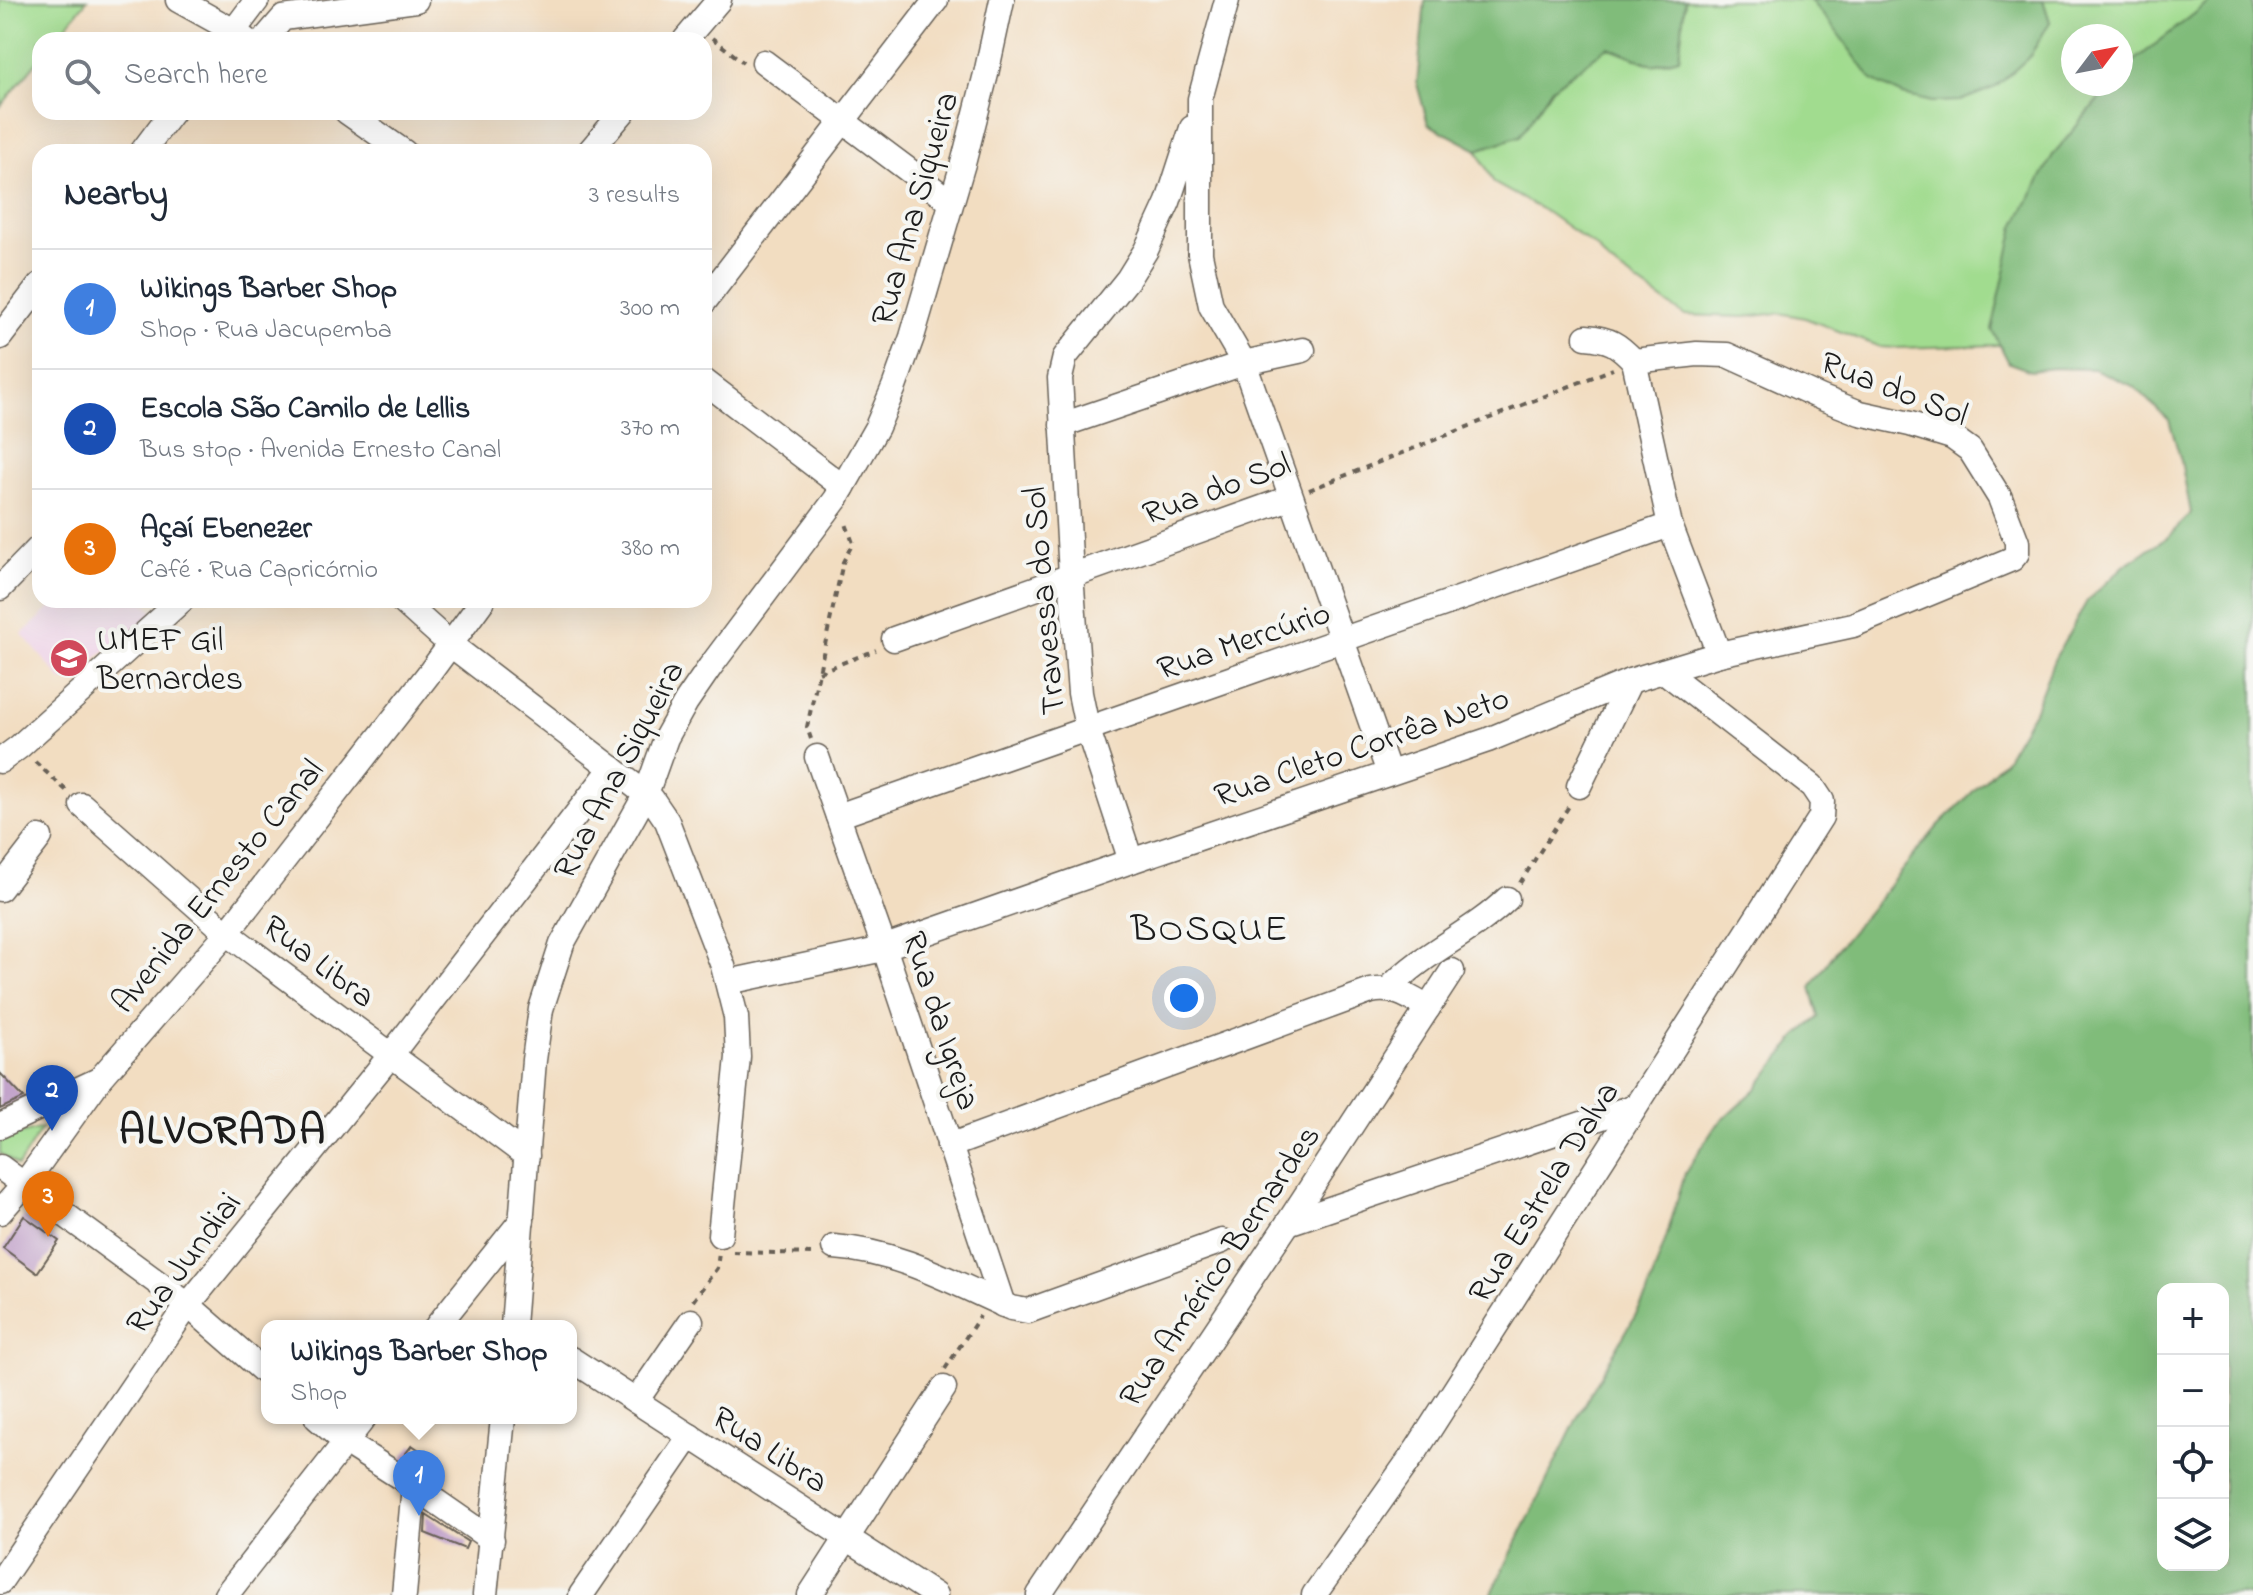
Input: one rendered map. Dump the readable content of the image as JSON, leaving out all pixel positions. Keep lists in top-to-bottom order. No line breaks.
{"streets":{"street":["Rua Ana Siqueira","Rua do Sol","Travessa do Sol","Rua Mercúrio","Rua Cleto Corrêa Neto","Avenida Ernesto Canal","Rua Libra","Rua da Igreja","Rua Estrela Dalva","Rua Jundiai","Rua Américo Bernardes"]},"crossings":[["Rua Ana Siqueira","Rua Libra"],["Rua do Sol","Travessa do Sol"],["Rua do Sol","Rua Cleto Corrêa Neto"],["Travessa do Sol","Rua Mercúrio"],["Travessa do Sol","Rua Cleto Corrêa Neto"],["Rua Mercúrio","Rua da Igreja"],["Rua Cleto Corrêa Neto","Rua da Igreja"],["Rua Cleto Corrêa Neto","Rua Estrela Dalva"],["Avenida Ernesto Canal","Rua Libra"],["Rua Libra","Rua Jundiai"]],"districts":["BOSQUE","ALVORADA"],"places":{"school or university":["UMEF Gil Bernardes"]},"north":"top right","page":{"search":"Search here","heading":["Nearby","3 results"],"list":[{"mark":"1","name":"Wikings Barber Shop","note":"Shop · Rua Jacupemba","value":"300 m"},{"mark":"2","name":"Escola São Camilo de Lellis","note":"Bus stop · Avenida Ernesto Canal","value":"370 m"},{"mark":"3","name":"Açaí Ebenezer","note":"Café · Rua Capricórnio","value":"380 m"}],"pins":["2","3","1"],"map_buttons":["+","−"],"popup":["Wikings Barber Shop","Shop"]}}
